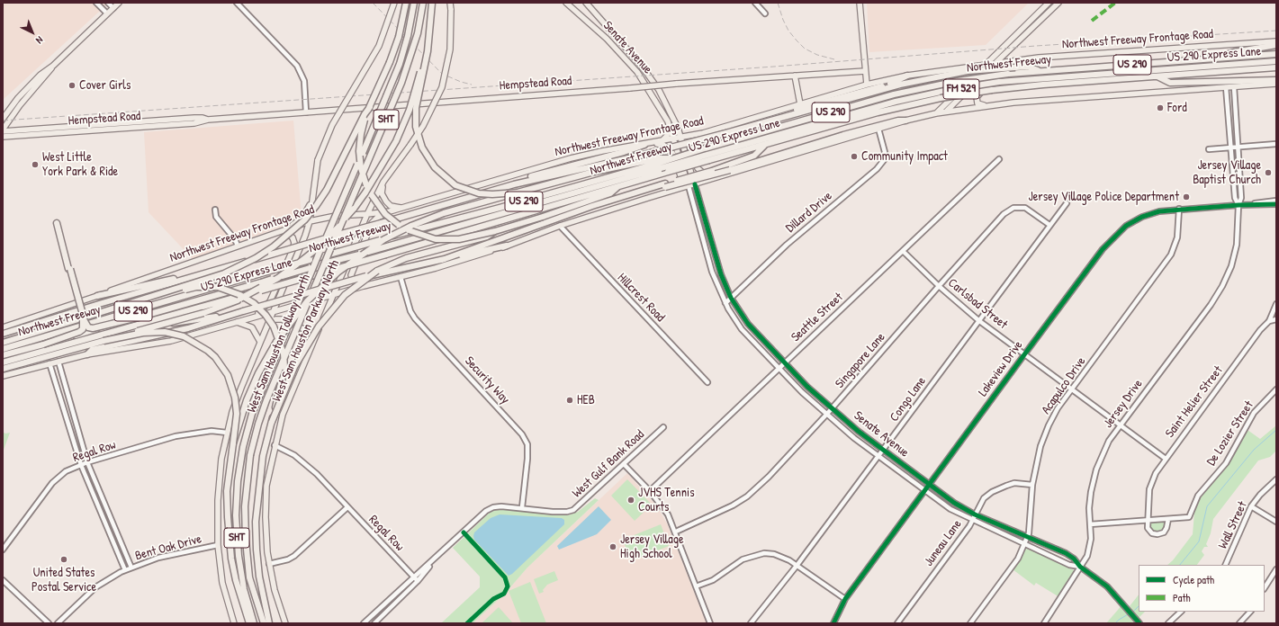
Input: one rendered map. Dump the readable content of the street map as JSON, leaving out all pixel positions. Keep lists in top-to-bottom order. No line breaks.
{"streets":{"highway":["US 290 Express Lane","Northwest Freeway","US 290","SHT","West Sam Houston Tollway North"],"main road":["Northwest Freeway Frontage Road","Senate Avenue","Hempstead Road","FM 529","West Sam Houston Parkway North"],"street":["Dillard Drive","Hillcrest Road","Carlsbad Street","Seattle Street","Singapore Lane","Lakeview Drive","Security Way","Acapulco Drive","Congo Lane","Saint Helier Street","Jersey Drive","De Lozier Street","Regal Row","West Gulf Bank Road","Wall Street","Juneau Lane","Bent Oak Drive"]},"crossings":[["Northwest Freeway Frontage Road","Senate Avenue"],["Northwest Freeway Frontage Road","FM 529"],["Northwest Freeway Frontage Road","West Sam Houston Parkway North"],["Senate Avenue","Dillard Drive"],["Senate Avenue","Seattle Street"],["Senate Avenue","Singapore Lane"],["Senate Avenue","Lakeview Drive"],["Senate Avenue","Acapulco Drive"],["Senate Avenue","Congo Lane"],["Senate Avenue","Jersey Drive"],["Senate Avenue","Juneau Lane"],["US 290 Express Lane","Northwest Freeway"],["Carlsbad Street","Seattle Street"],["Carlsbad Street","Singapore Lane"],["Carlsbad Street","Lakeview Drive"],["Carlsbad Street","Acapulco Drive"],["Carlsbad Street","Congo Lane"],["Carlsbad Street","Saint Helier Street"],["Carlsbad Street","Jersey Drive"],["West Sam Houston Parkway North","Regal Row"],["Singapore Lane","Congo Lane"],["Lakeview Drive","Acapulco Drive"],["Lakeview Drive","Jersey Drive"],["Security Way","West Gulf Bank Road"],["Acapulco Drive","Juneau Lane"],["Saint Helier Street","De Lozier Street"],["Jersey Drive","De Lozier Street"],["Regal Row","West Gulf Bank Road"]],"places":["Cover Girls","Ford","Community Impact","West Little York Park & Ride","Jersey Village Baptist Church","Jersey Village Police Department","HEB","JVHS Tennis Courts","Jersey Village High School","United States Postal Service"],"legend":["Cycle path","Path"],"north":"bottom right"}
